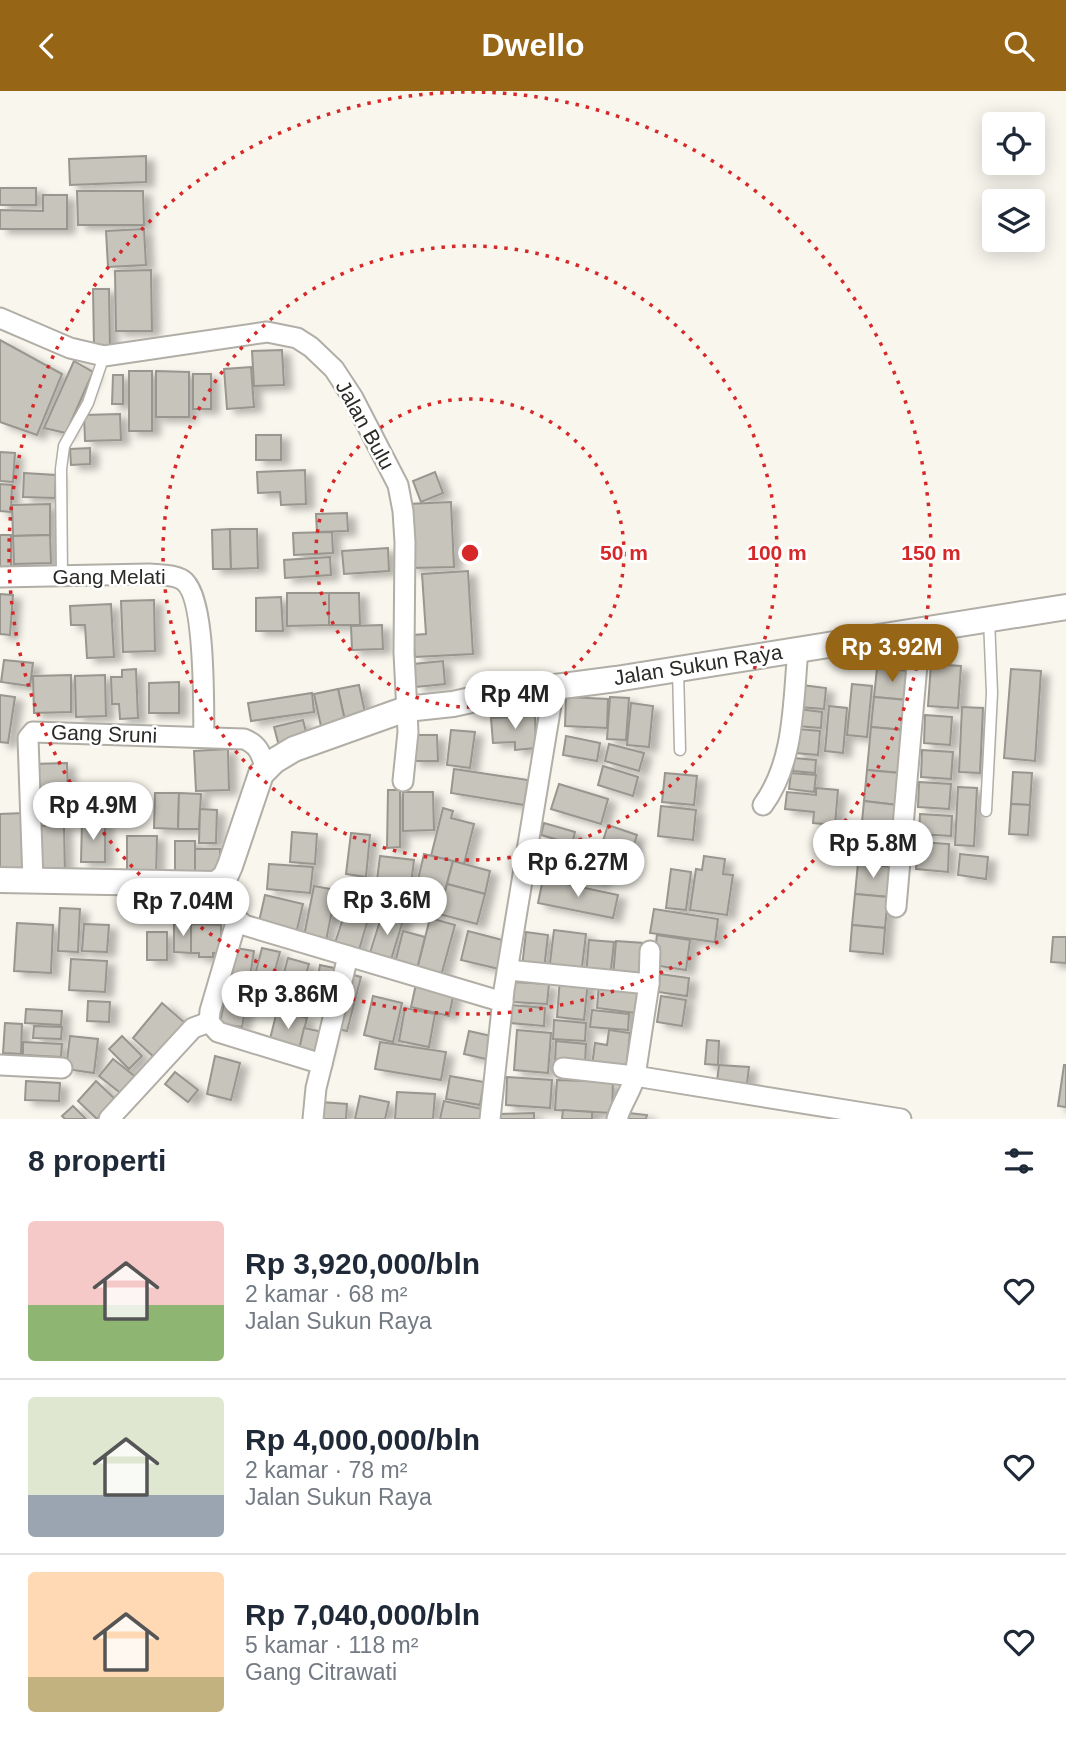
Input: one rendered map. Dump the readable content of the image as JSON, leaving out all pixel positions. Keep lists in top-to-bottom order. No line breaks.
{"streets":{"street":["Jalan Bulu","Gang Melati","Jalan Sukun Raya","Gang Sruni"]},"crossings":[["Jalan Bulu","Jalan Sukun Raya"],["Gang Melati","Gang Sruni"],["Jalan Sukun Raya","Gang Sruni"]],"page":{"header":"Dwello","price":["Rp 3.92M","Rp 4M","Rp 4.9M","Rp 5.8M","Rp 6.27M","Rp 3.6M","Rp 7.04M","Rp 3.86M"],"heading":"8 properti","list":[{"name":"Rp 3,920,000/bln","note":"2 kamar · 68 m² · Jalan Sukun Raya"},{"name":"Rp 4,000,000/bln","note":"2 kamar · 78 m² · Jalan Sukun Raya"},{"name":"Rp 7,040,000/bln","note":"5 kamar · 118 m² · Gang Citrawati"}]},"rings":["50 m","100 m","150 m"]}
